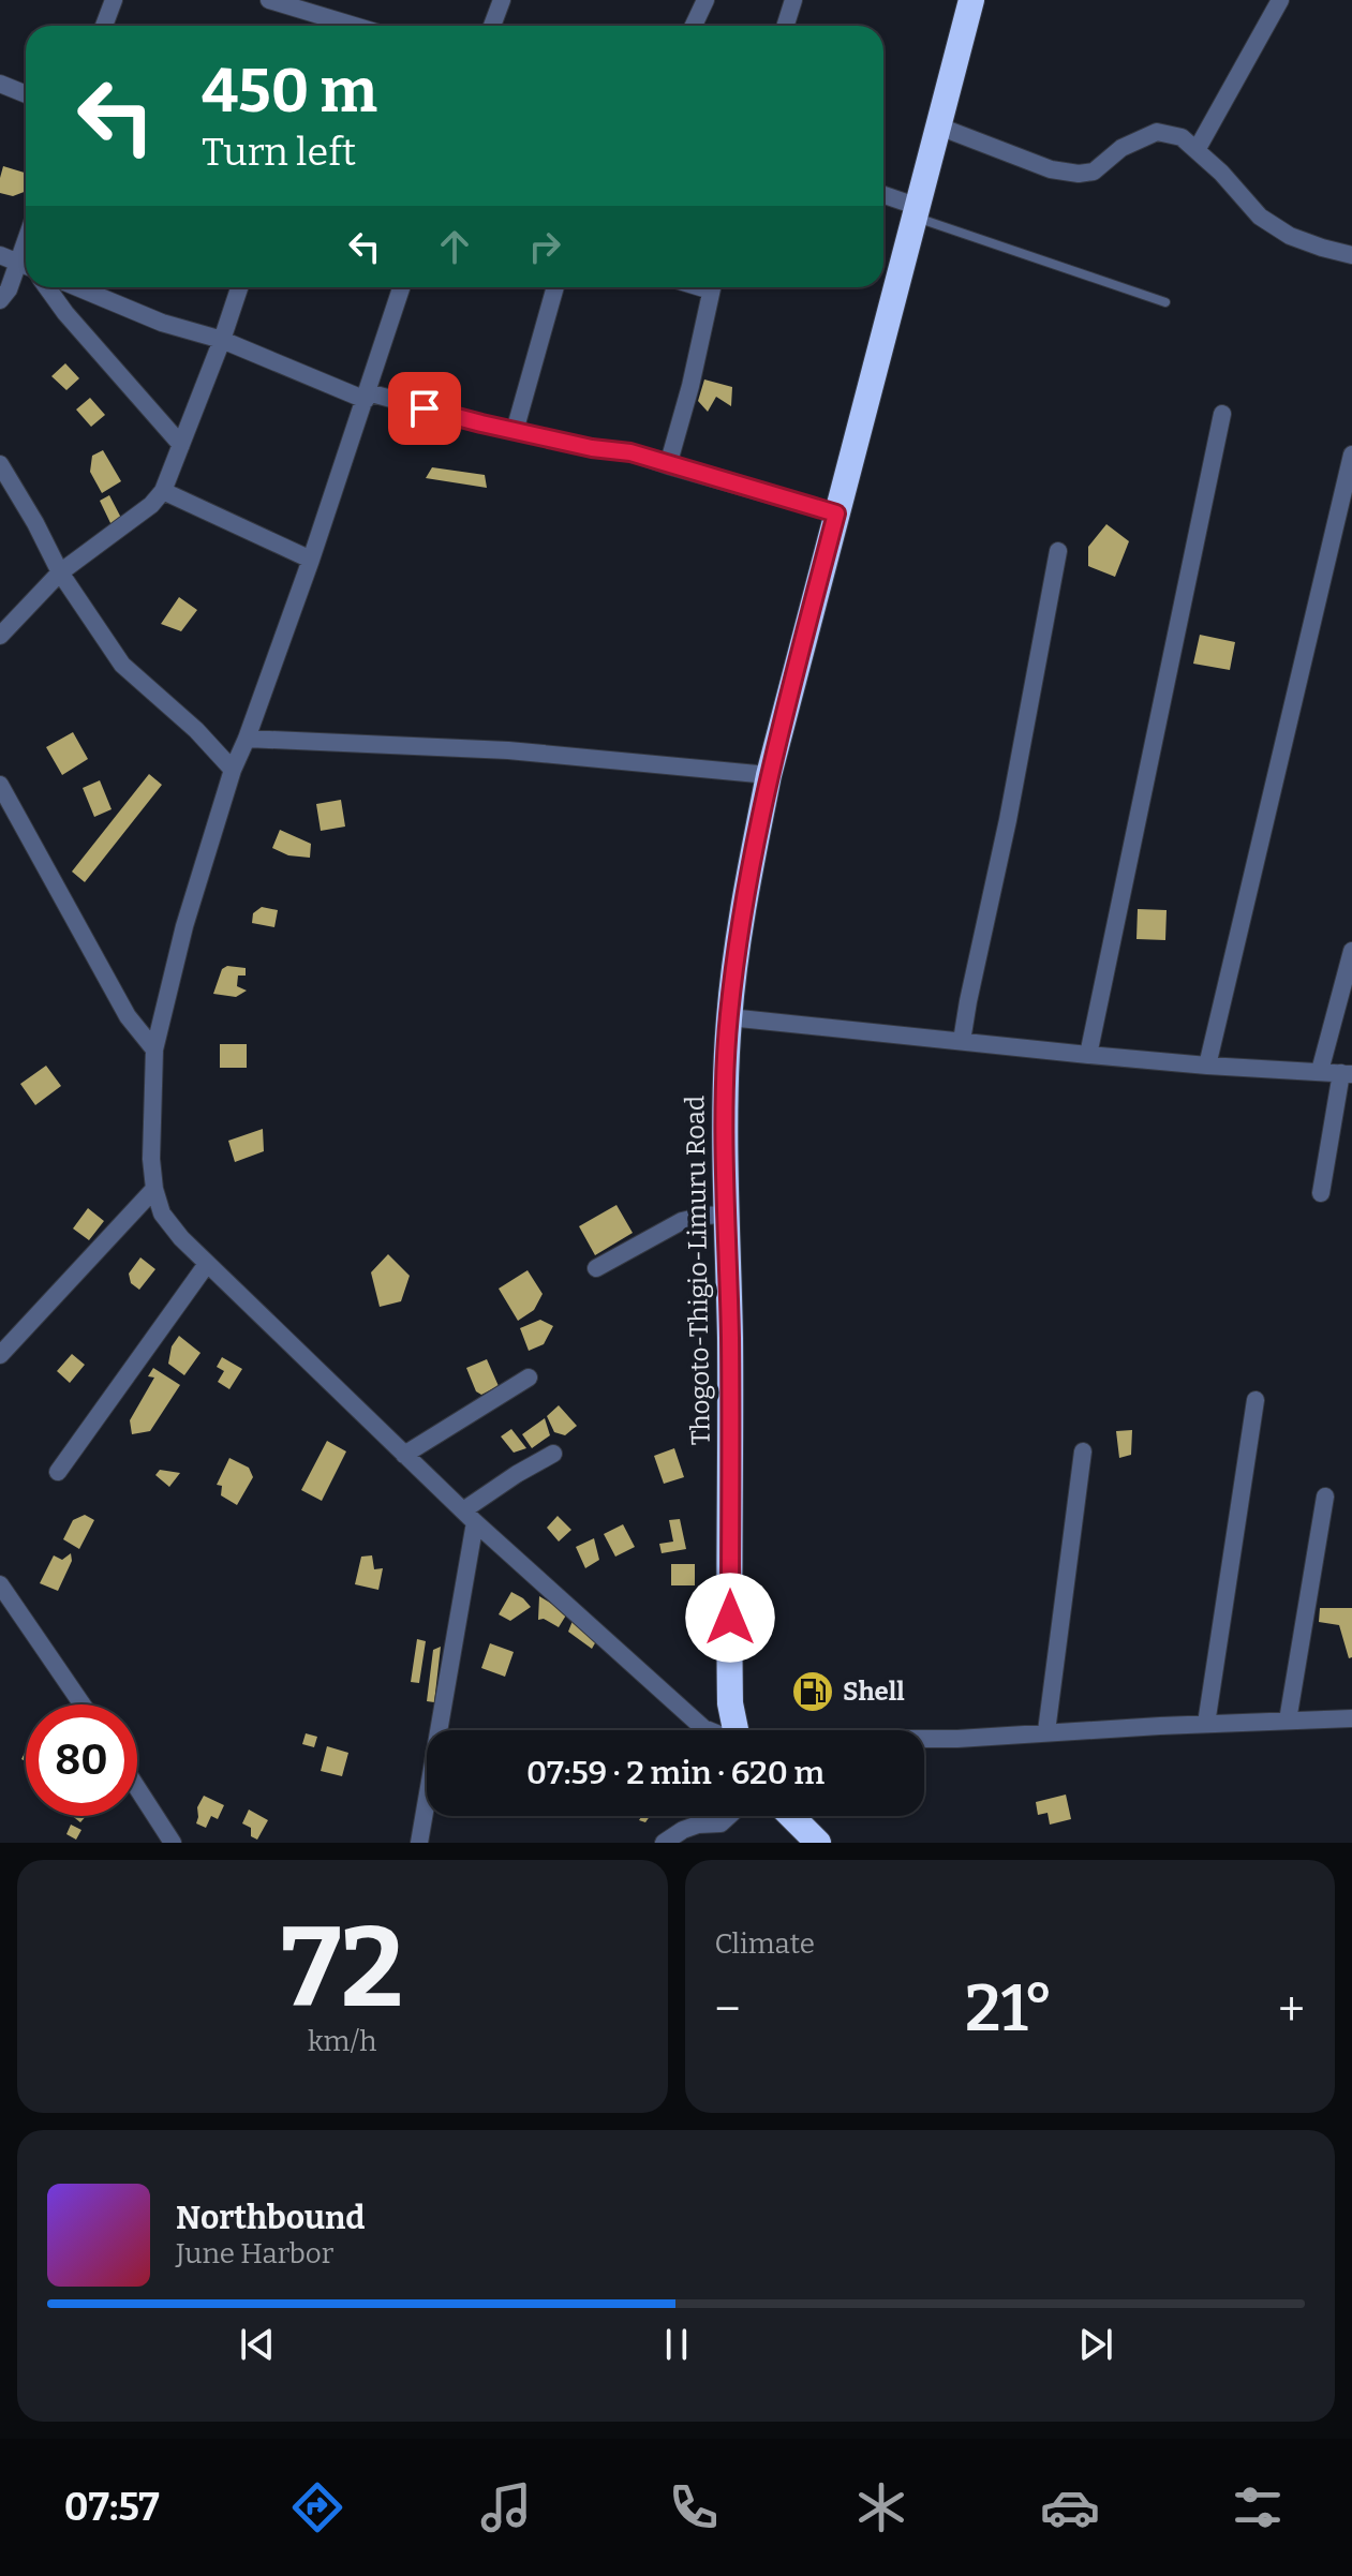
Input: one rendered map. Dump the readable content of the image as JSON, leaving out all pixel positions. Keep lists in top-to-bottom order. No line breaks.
{"streets":{"highway":["Thogoto-Thigio-Limuru Road"]},"places":{"fuel station":["Shell"]},"page":{"turn":["450 m","Turn left"],"limit":"80","trip":"07:59 · 2 min · 620 m","tile":[["72","km/h"],"Climate"],"heat":["−","21°","+"],"song":["Northbound","June Harbor"],"tabs":"07:57"}}
